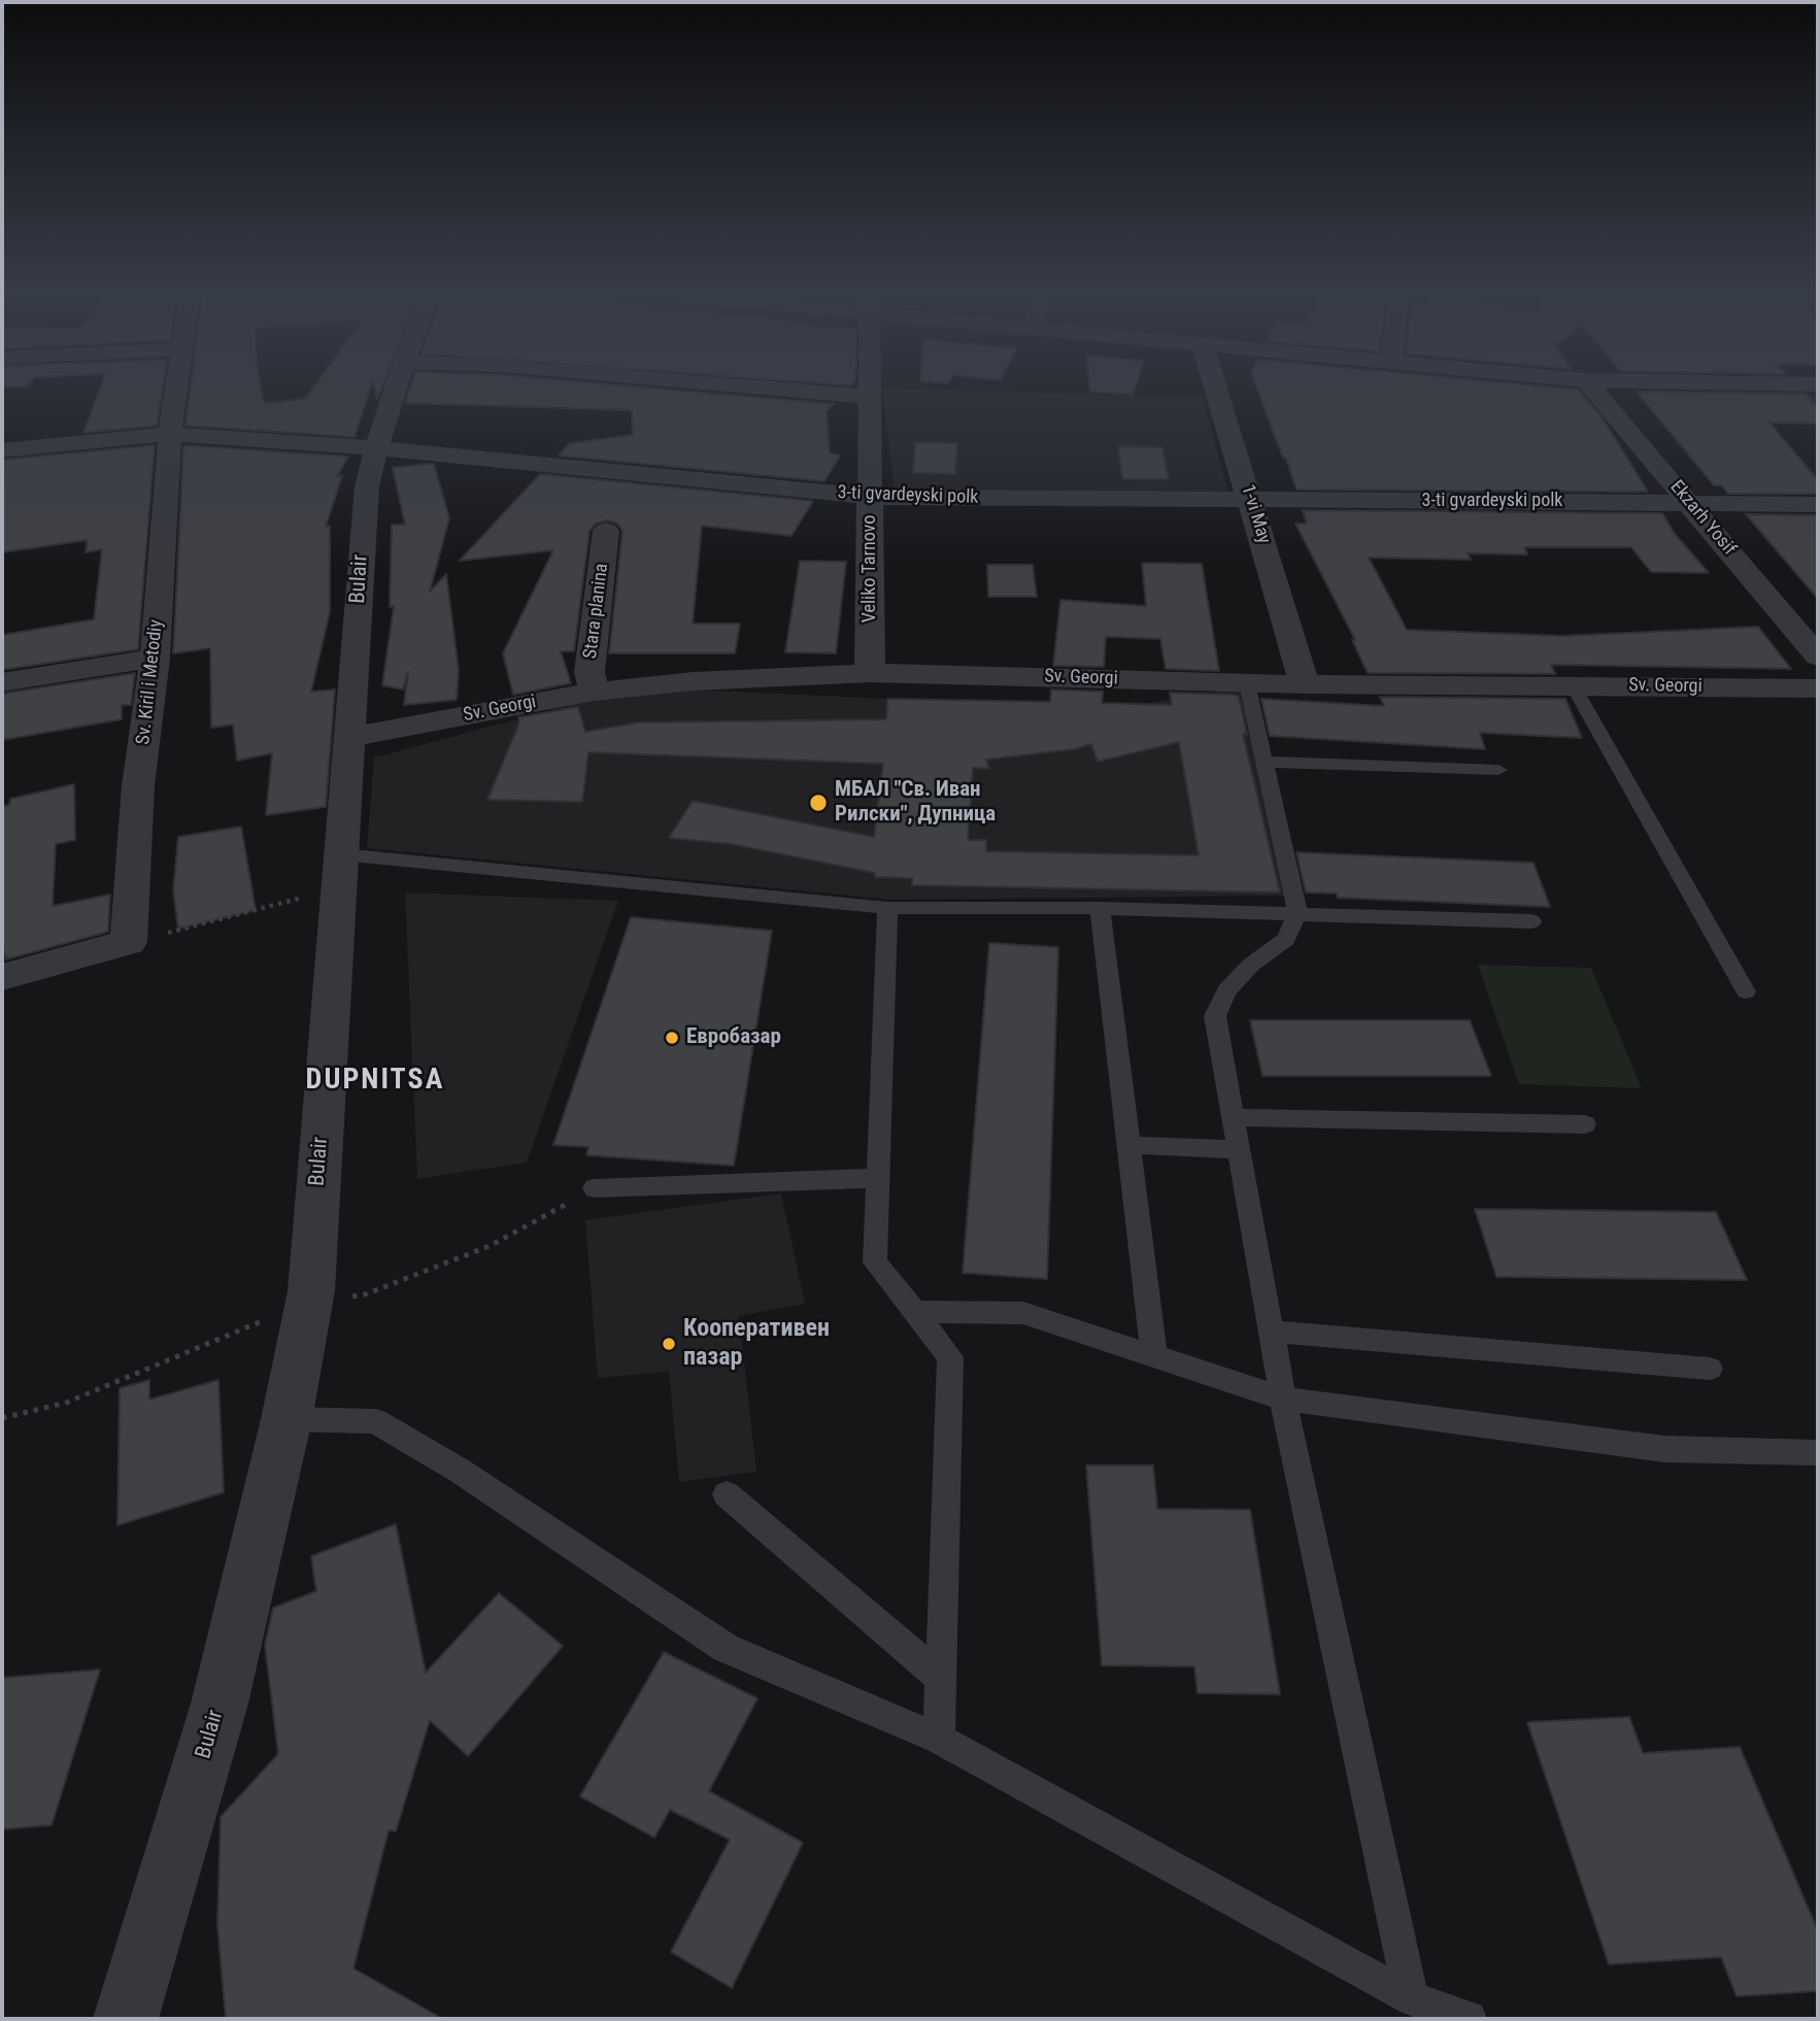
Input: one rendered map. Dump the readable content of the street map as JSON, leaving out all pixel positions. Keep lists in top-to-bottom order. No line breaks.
{"streets":{"street":["3-ti gvardeyski polk","1-vi May","Ekzarh Yosif","Veliko Tarnovo","Bulair","Stara planina","Sv. Georgi","Sv. Kiril i Metodiy"]},"crossings":[["3-ti gvardeyski polk","1-vi May"],["3-ti gvardeyski polk","Ekzarh Yosif"],["3-ti gvardeyski polk","Veliko Tarnovo"],["3-ti gvardeyski polk","Bulair"],["3-ti gvardeyski polk","Sv. Kiril i Metodiy"],["1-vi May","Sv. Georgi"],["Veliko Tarnovo","Sv. Georgi"],["Bulair","Sv. Georgi"],["Stara planina","Sv. Georgi"]],"districts":["DUPNITSA"],"places":["МБАЛ \"Св. Иван Рилски\", Дупница","Евробазар","Кооперативен пазар"]}
